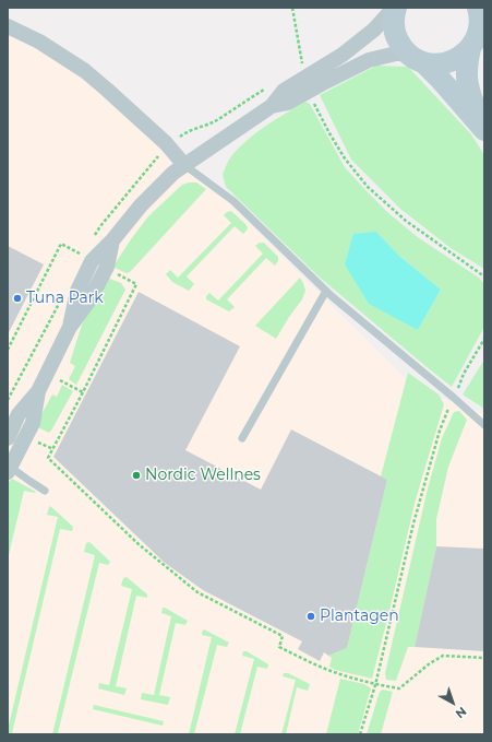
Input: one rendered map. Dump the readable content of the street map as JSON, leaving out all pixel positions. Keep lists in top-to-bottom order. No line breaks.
{"places":["Tuna Park","Nordic Wellnes","Plantagen"],"north":"bottom right"}
